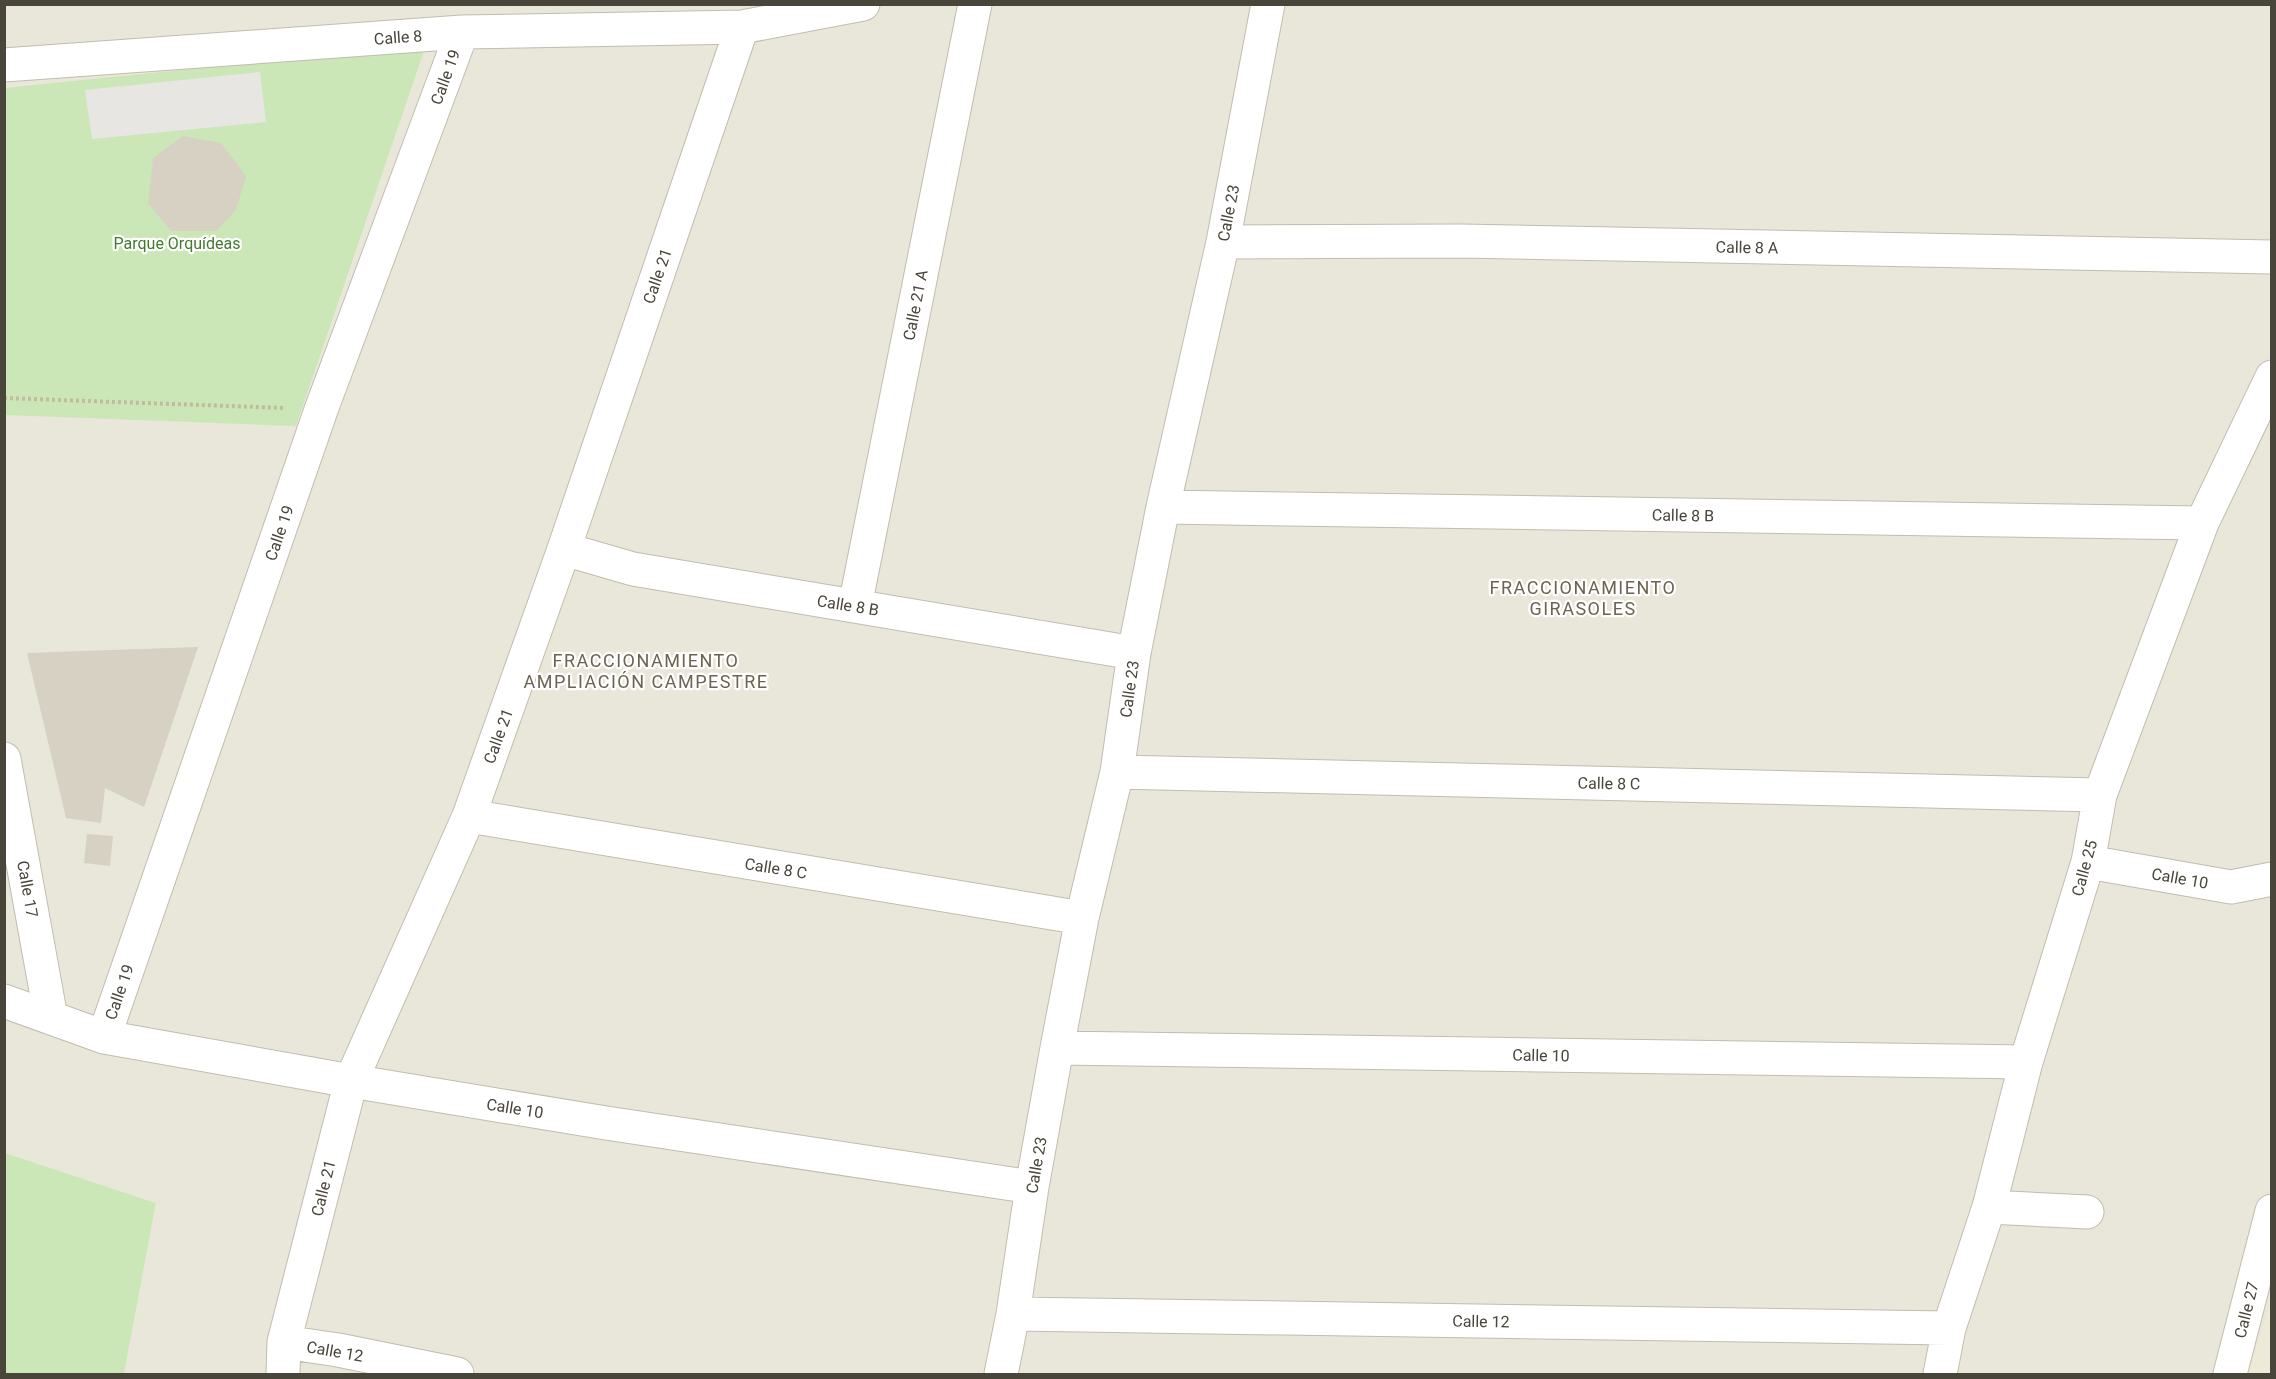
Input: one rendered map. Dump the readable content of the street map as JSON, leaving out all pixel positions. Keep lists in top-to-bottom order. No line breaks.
{"streets":{"street":["Calle 8","Calle 19","Calle 23","Calle 8 A","Calle 21","Calle 21 A","Calle 8 B","Calle 8 C","Calle 25","Calle 10","Calle 17","Calle 27","Calle 12"]},"crossings":[["Calle 8","Calle 19"],["Calle 8","Calle 21"],["Calle 19","Calle 10"],["Calle 23","Calle 8 A"],["Calle 23","Calle 8 B"],["Calle 23","Calle 8 C"],["Calle 23","Calle 10"],["Calle 23","Calle 12"],["Calle 21","Calle 8 B"],["Calle 21","Calle 8 C"],["Calle 21","Calle 10"],["Calle 21","Calle 12"],["Calle 21 A","Calle 8 B"],["Calle 8 B","Calle 25"],["Calle 8 C","Calle 25"],["Calle 25","Calle 10"],["Calle 25","Calle 12"],["Calle 10","Calle 17"]],"districts":["FRACCIONAMIENTO GIRASOLES","FRACCIONAMIENTO AMPLIACIÓN CAMPESTRE"],"parks":["Parque Orquídeas"]}
